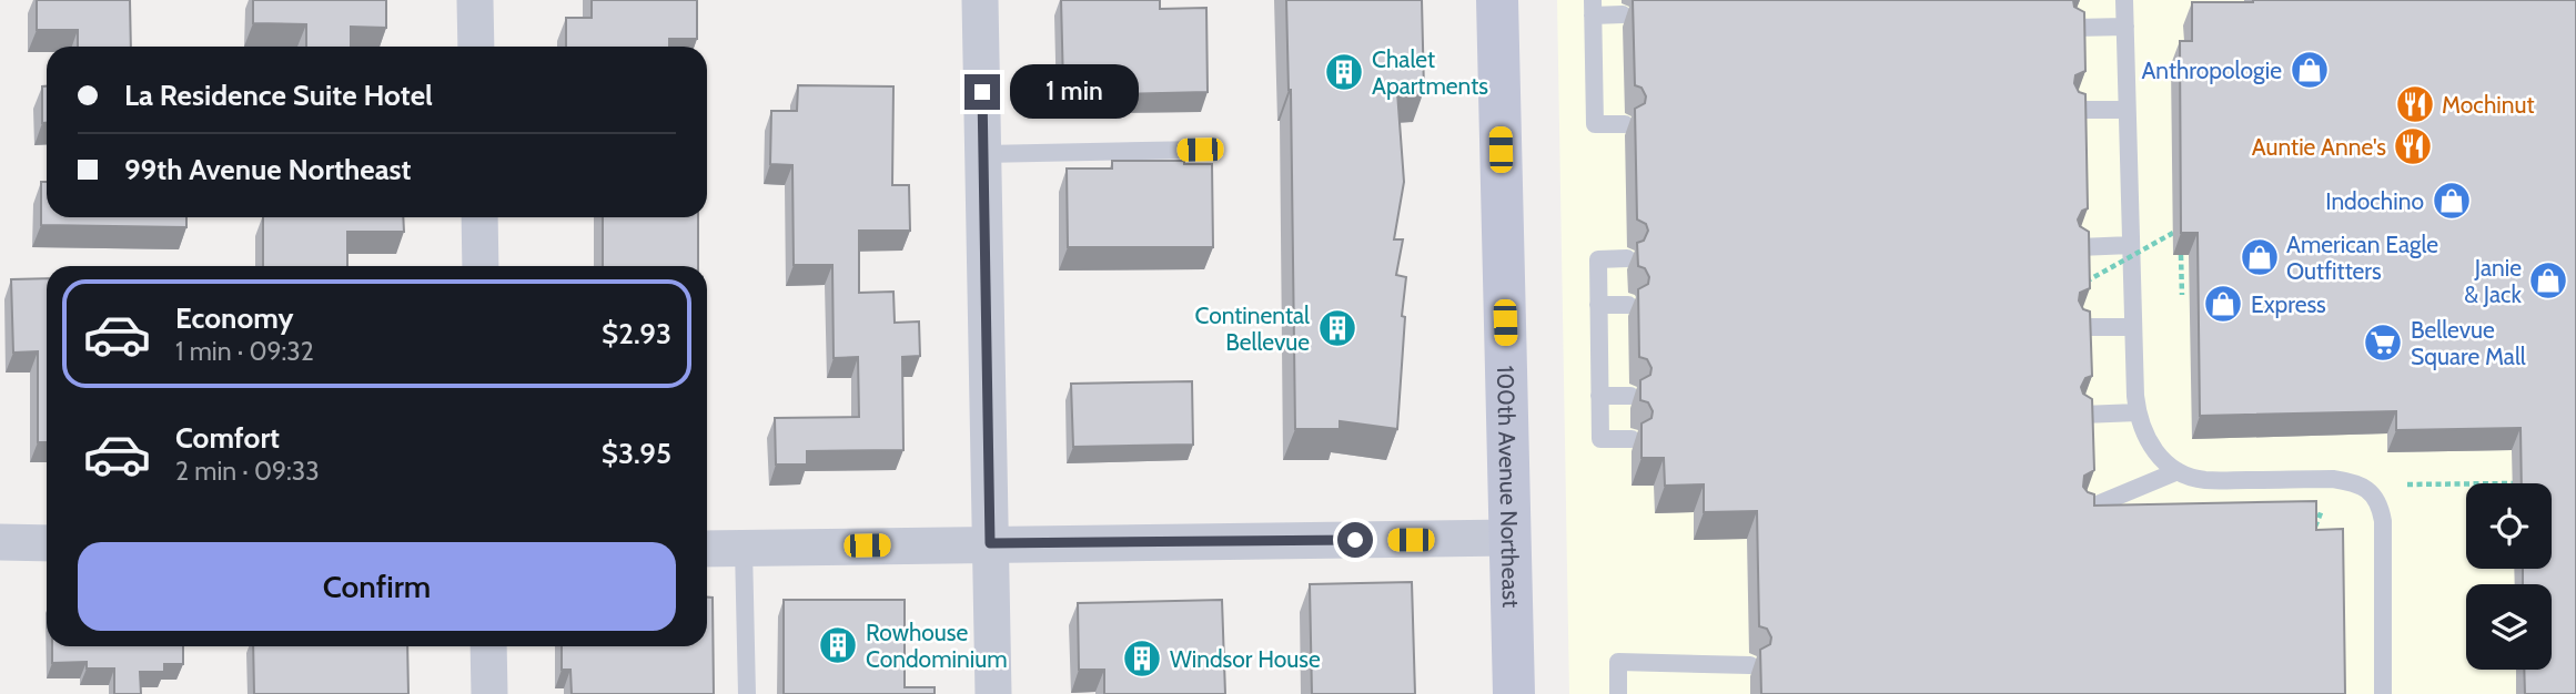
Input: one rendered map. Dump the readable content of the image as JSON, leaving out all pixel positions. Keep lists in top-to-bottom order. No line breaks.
{"streets":{"main road":["100th Avenue Northeast"]},"places":{"shop":["Anthropologie","Indochino","American Eagle Outfitters","Janie & Jack","Express"],"building":["Chalet Apartments","Continental Bellevue","Rowhouse Condominium","Windsor House"],"restaurant":["Mochinut","Auntie Anne's"],"supermarket":["Bellevue Square Mall"]},"page":{"banner":["La Residence Suite Hotel","99th Avenue Northeast"],"bubble":"1 min","list":[{"name":"Economy","note":"1 min · 09:32","value":"$2.93"},{"name":"Comfort","note":"2 min · 09:33","value":"$3.95"}],"buttons":"Confirm"}}
